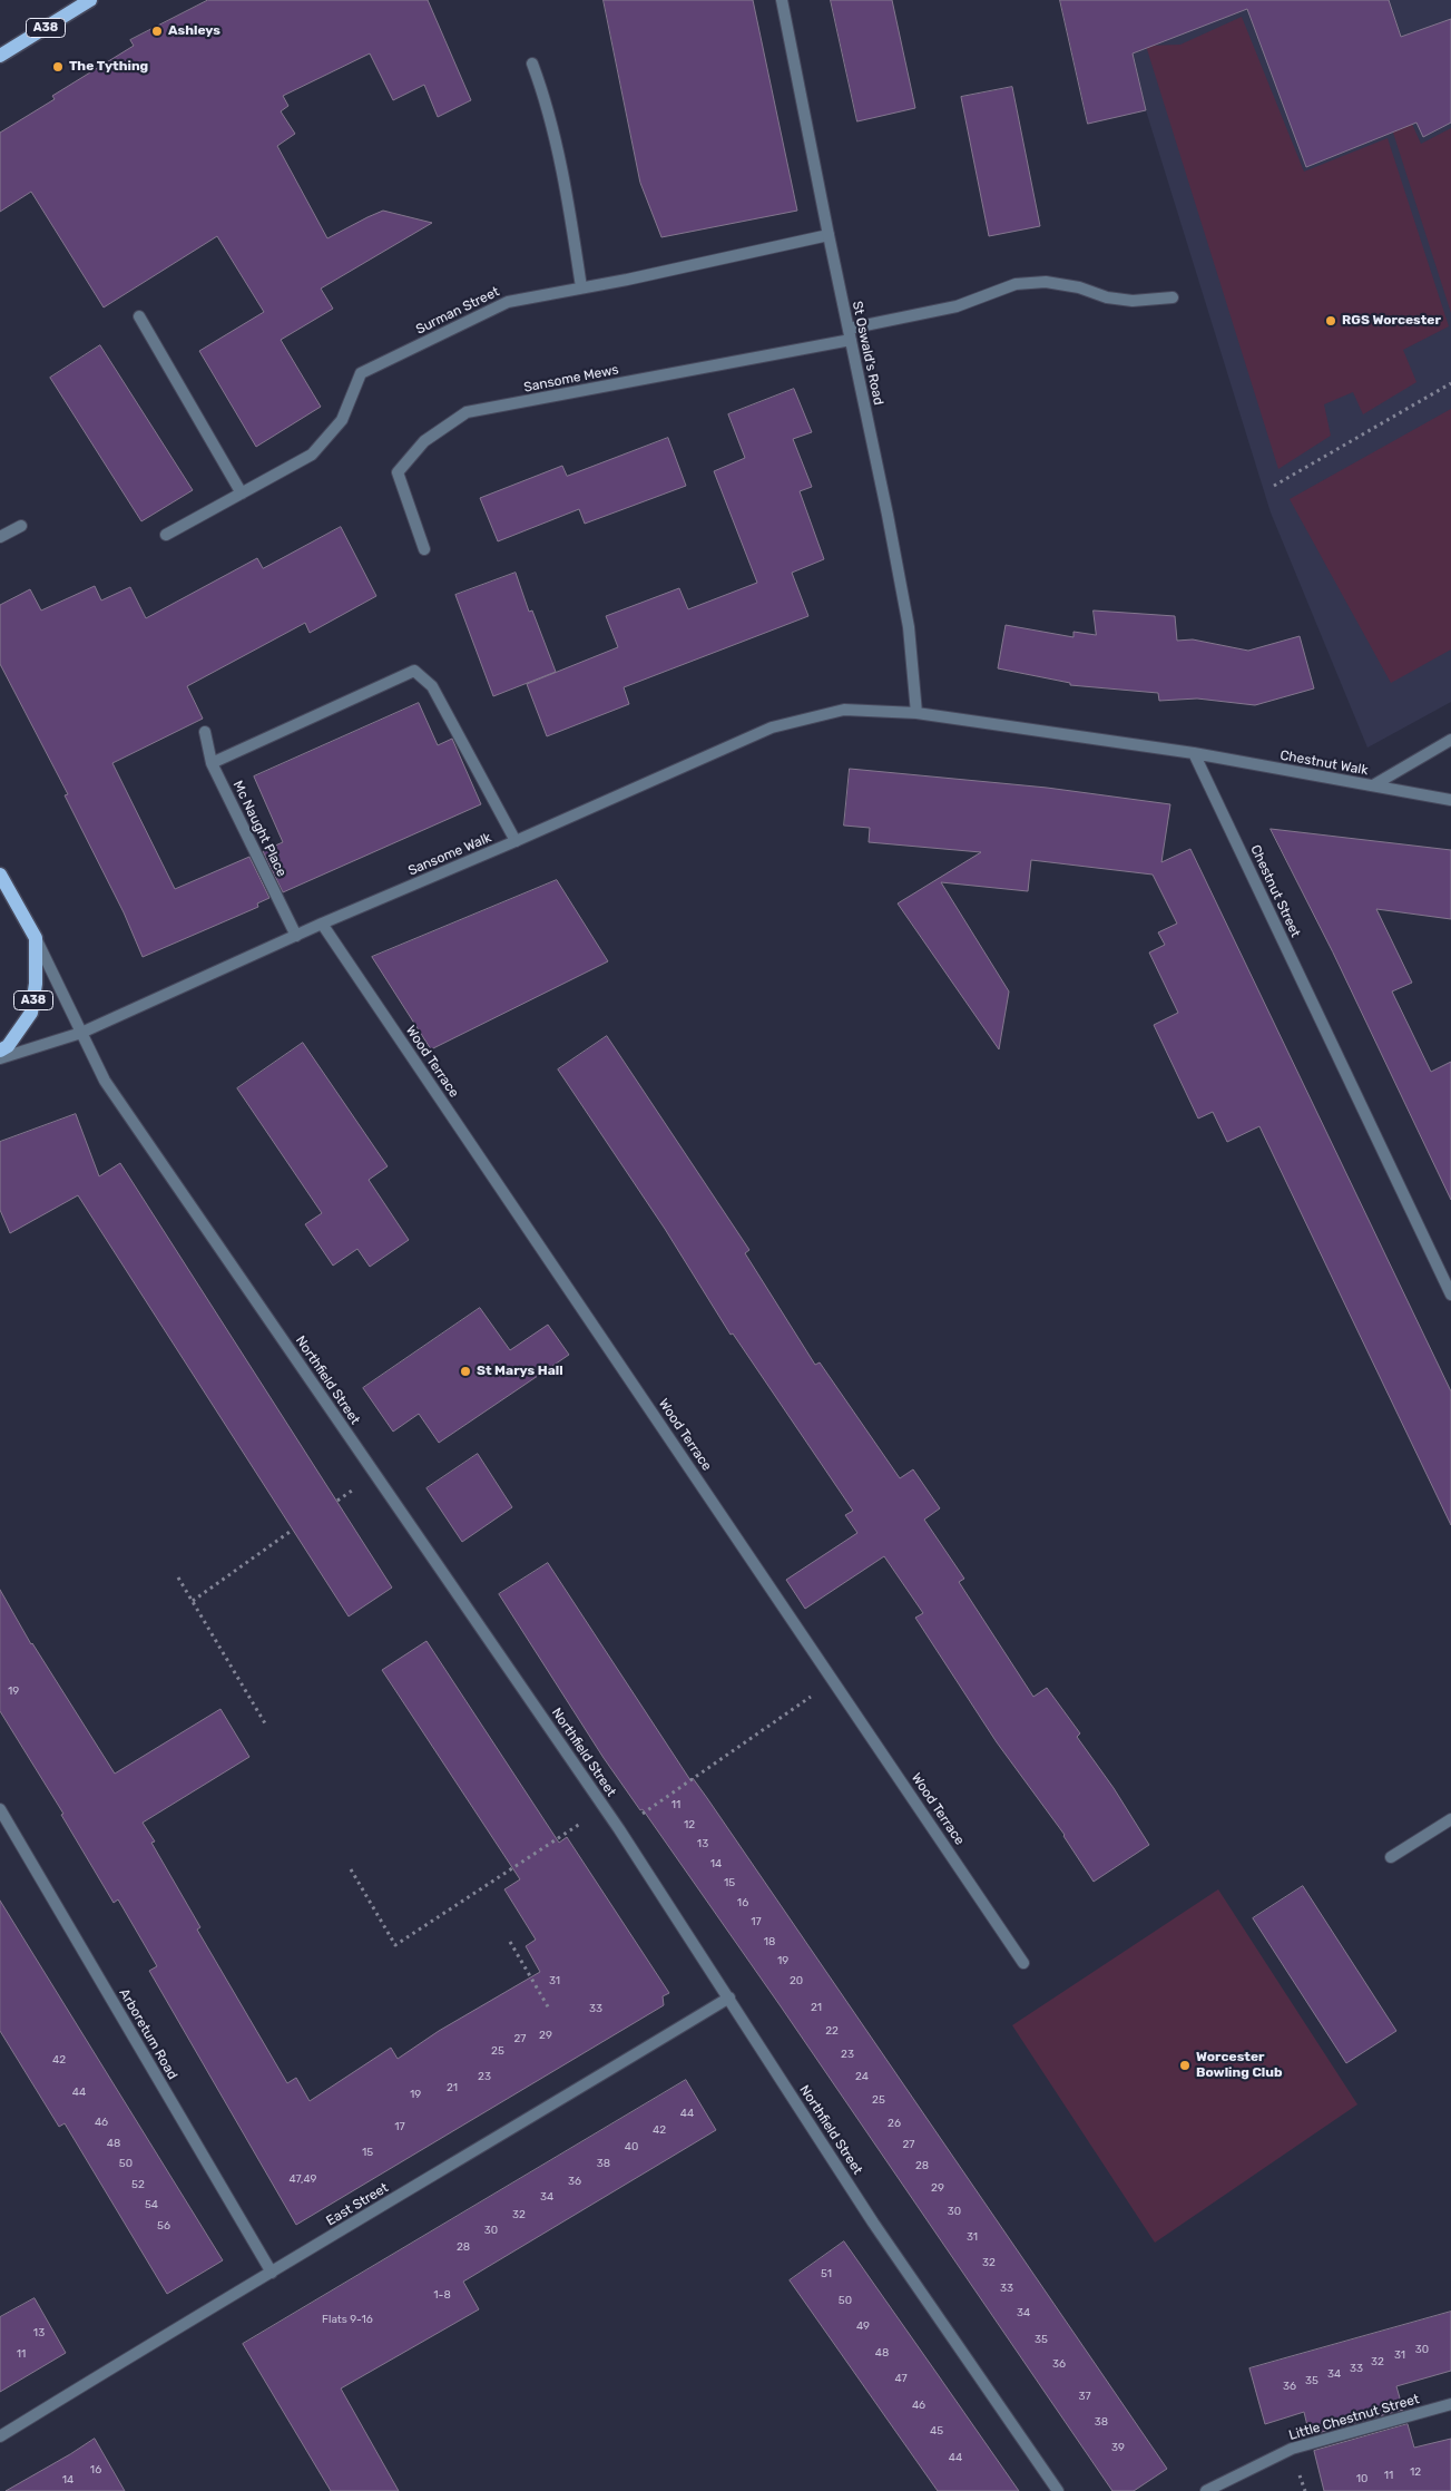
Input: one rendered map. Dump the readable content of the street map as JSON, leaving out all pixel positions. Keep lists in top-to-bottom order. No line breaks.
{"streets":{"main road":["A38"],"street":["Surman Street","St Oswald's Road","Sansome Mews","Chestnut Walk","Mc Naught Place","Sansome Walk","Chestnut Street","Wood Terrace","Northfield Street","Arboretum Road","East Street","Little Chestnut Street"]},"crossings":[["A38","Northfield Street"],["Surman Street","St Oswald's Road"],["St Oswald's Road","Sansome Mews"],["St Oswald's Road","Sansome Walk"],["Chestnut Walk","Chestnut Street"],["Mc Naught Place","Sansome Walk"],["Sansome Walk","Wood Terrace"],["Sansome Walk","Northfield Street"],["Northfield Street","East Street"],["Arboretum Road","East Street"]],"places":["Ashleys","The Tything","RGS Worcester","St Marys Hall","Worcester Bowling Club"],"house_numbers":["19","11","12","13","14","15","16","17","18","19","31","20","21","33","22","29","27","25","23","42","23","24","21","44","19","25","44","46","26","17","42","48","27","40","15","50","38","28","47,49","36","52","29","34","54","30","32","56","30","31","28","32","51","33","1-8","50","34","Flats 9-16","49","13","35","30","48","11","31","32","36","33","34","47","35","36","37","46","38","45","39","44","16","12","11","10","14"]}
